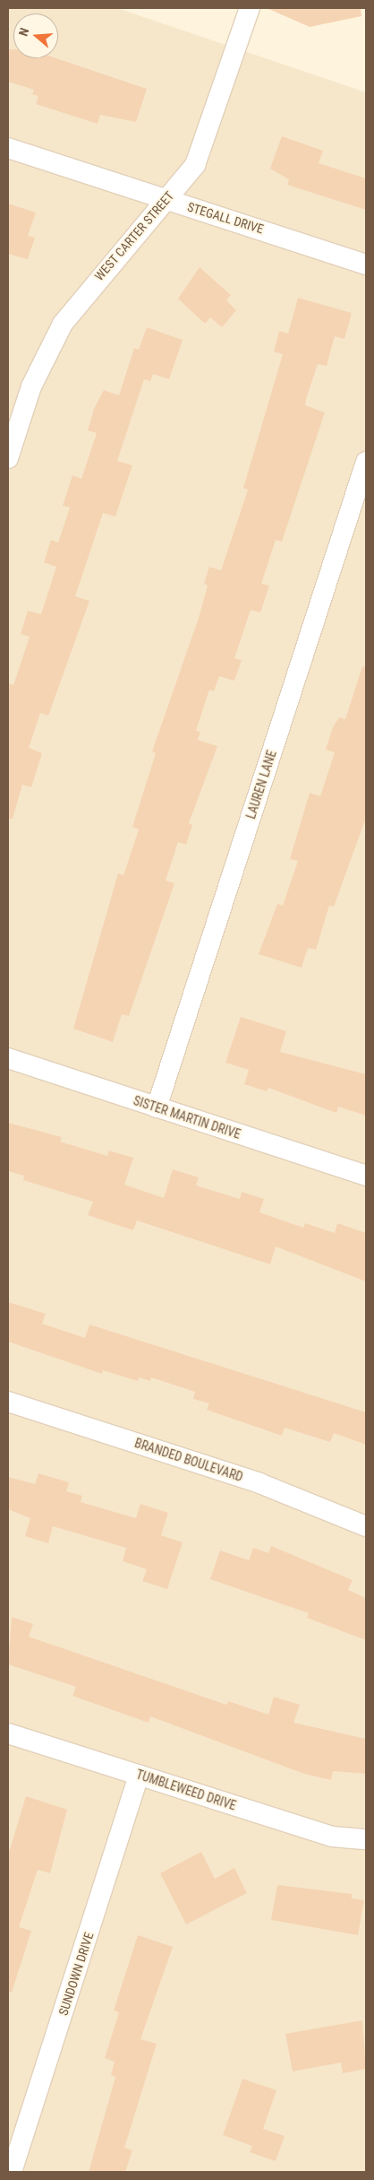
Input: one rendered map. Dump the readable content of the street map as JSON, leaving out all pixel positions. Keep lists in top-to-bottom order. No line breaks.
{"streets":{"street":["STEGALL DRIVE","WEST CARTER STREET","LAUREN LANE","SISTER MARTIN DRIVE","BRANDED BOULEVARD","TUMBLEWEED DRIVE","SUNDOWN DRIVE"]},"crossings":[["STEGALL DRIVE","WEST CARTER STREET"],["LAUREN LANE","SISTER MARTIN DRIVE"],["TUMBLEWEED DRIVE","SUNDOWN DRIVE"]],"north":"left"}
